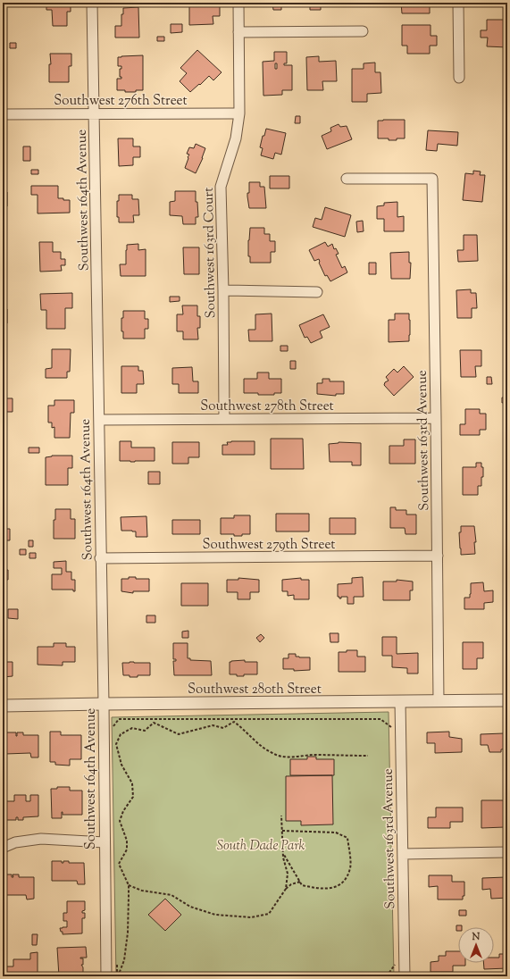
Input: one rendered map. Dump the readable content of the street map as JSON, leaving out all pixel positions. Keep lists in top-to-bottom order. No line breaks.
{"streets":{"street":["Southwest 276th Street","Southwest 164th Avenue","Southwest 163rd Court","Southwest 278th Street","Southwest 163rd Avenue","Southwest 279th Street","Southwest 280th Street"]},"crossings":[["Southwest 276th Street","Southwest 164th Avenue"],["Southwest 276th Street","Southwest 163rd Court"],["Southwest 164th Avenue","Southwest 278th Street"],["Southwest 164th Avenue","Southwest 279th Street"],["Southwest 164th Avenue","Southwest 280th Street"],["Southwest 163rd Court","Southwest 278th Street"],["Southwest 278th Street","Southwest 163rd Avenue"],["Southwest 163rd Avenue","Southwest 279th Street"],["Southwest 163rd Avenue","Southwest 280th Street"]],"parks":["South Dade Park"],"north":"top"}
